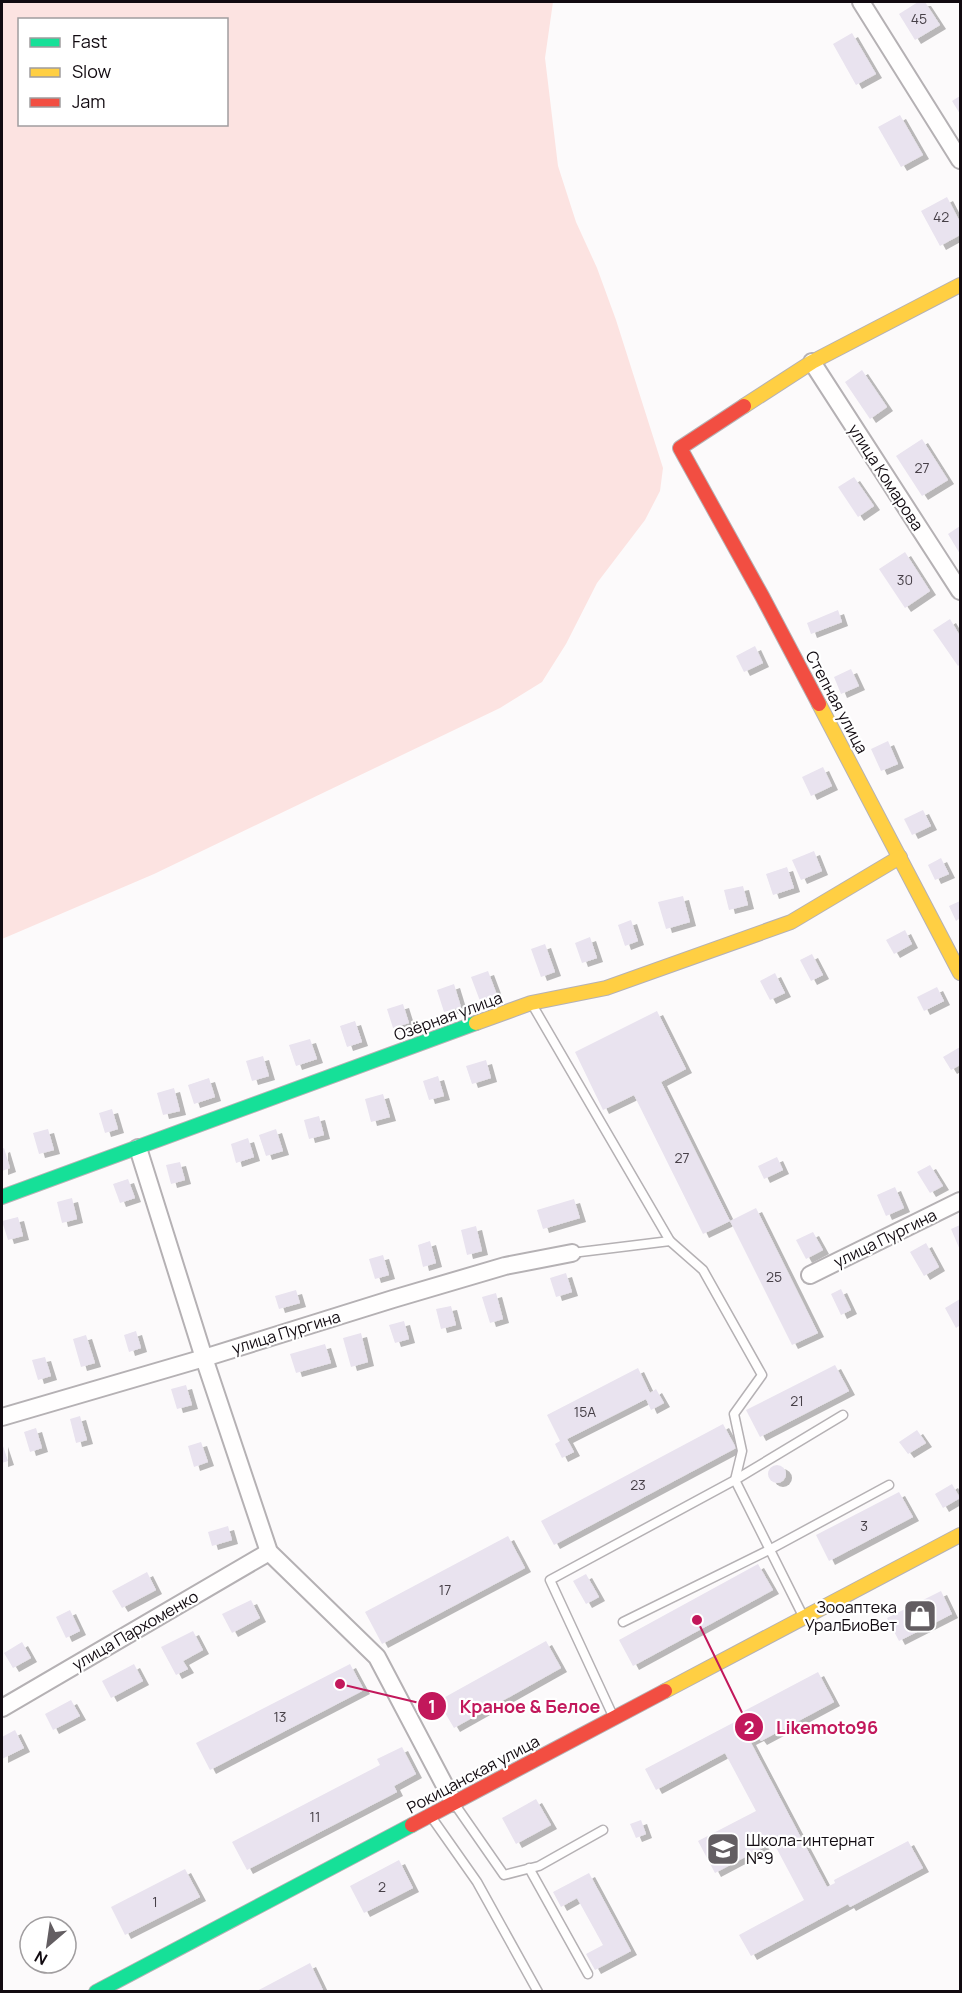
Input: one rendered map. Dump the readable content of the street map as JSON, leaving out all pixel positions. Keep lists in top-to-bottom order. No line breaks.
{"streets":{"street":["улица Комарова","Степная улица","Озёрная улица","улица Пургина","улица Пархоменко","Рокицанская улица"]},"crossings":[["улица Комарова","Степная улица"],["Степная улица","Озёрная улица"]],"places":{"shop":["Зооаптека УралБиоВет"],"other":["Likemoto96","Краное & Белое"],"school or university":["Школа-интернат №9"]},"house_numbers":["45","42","27","30","27","25","21","15А","23","3","17","13","11","2","1"],"legend":["Fast","Slow","Jam"],"north":"bottom left"}
